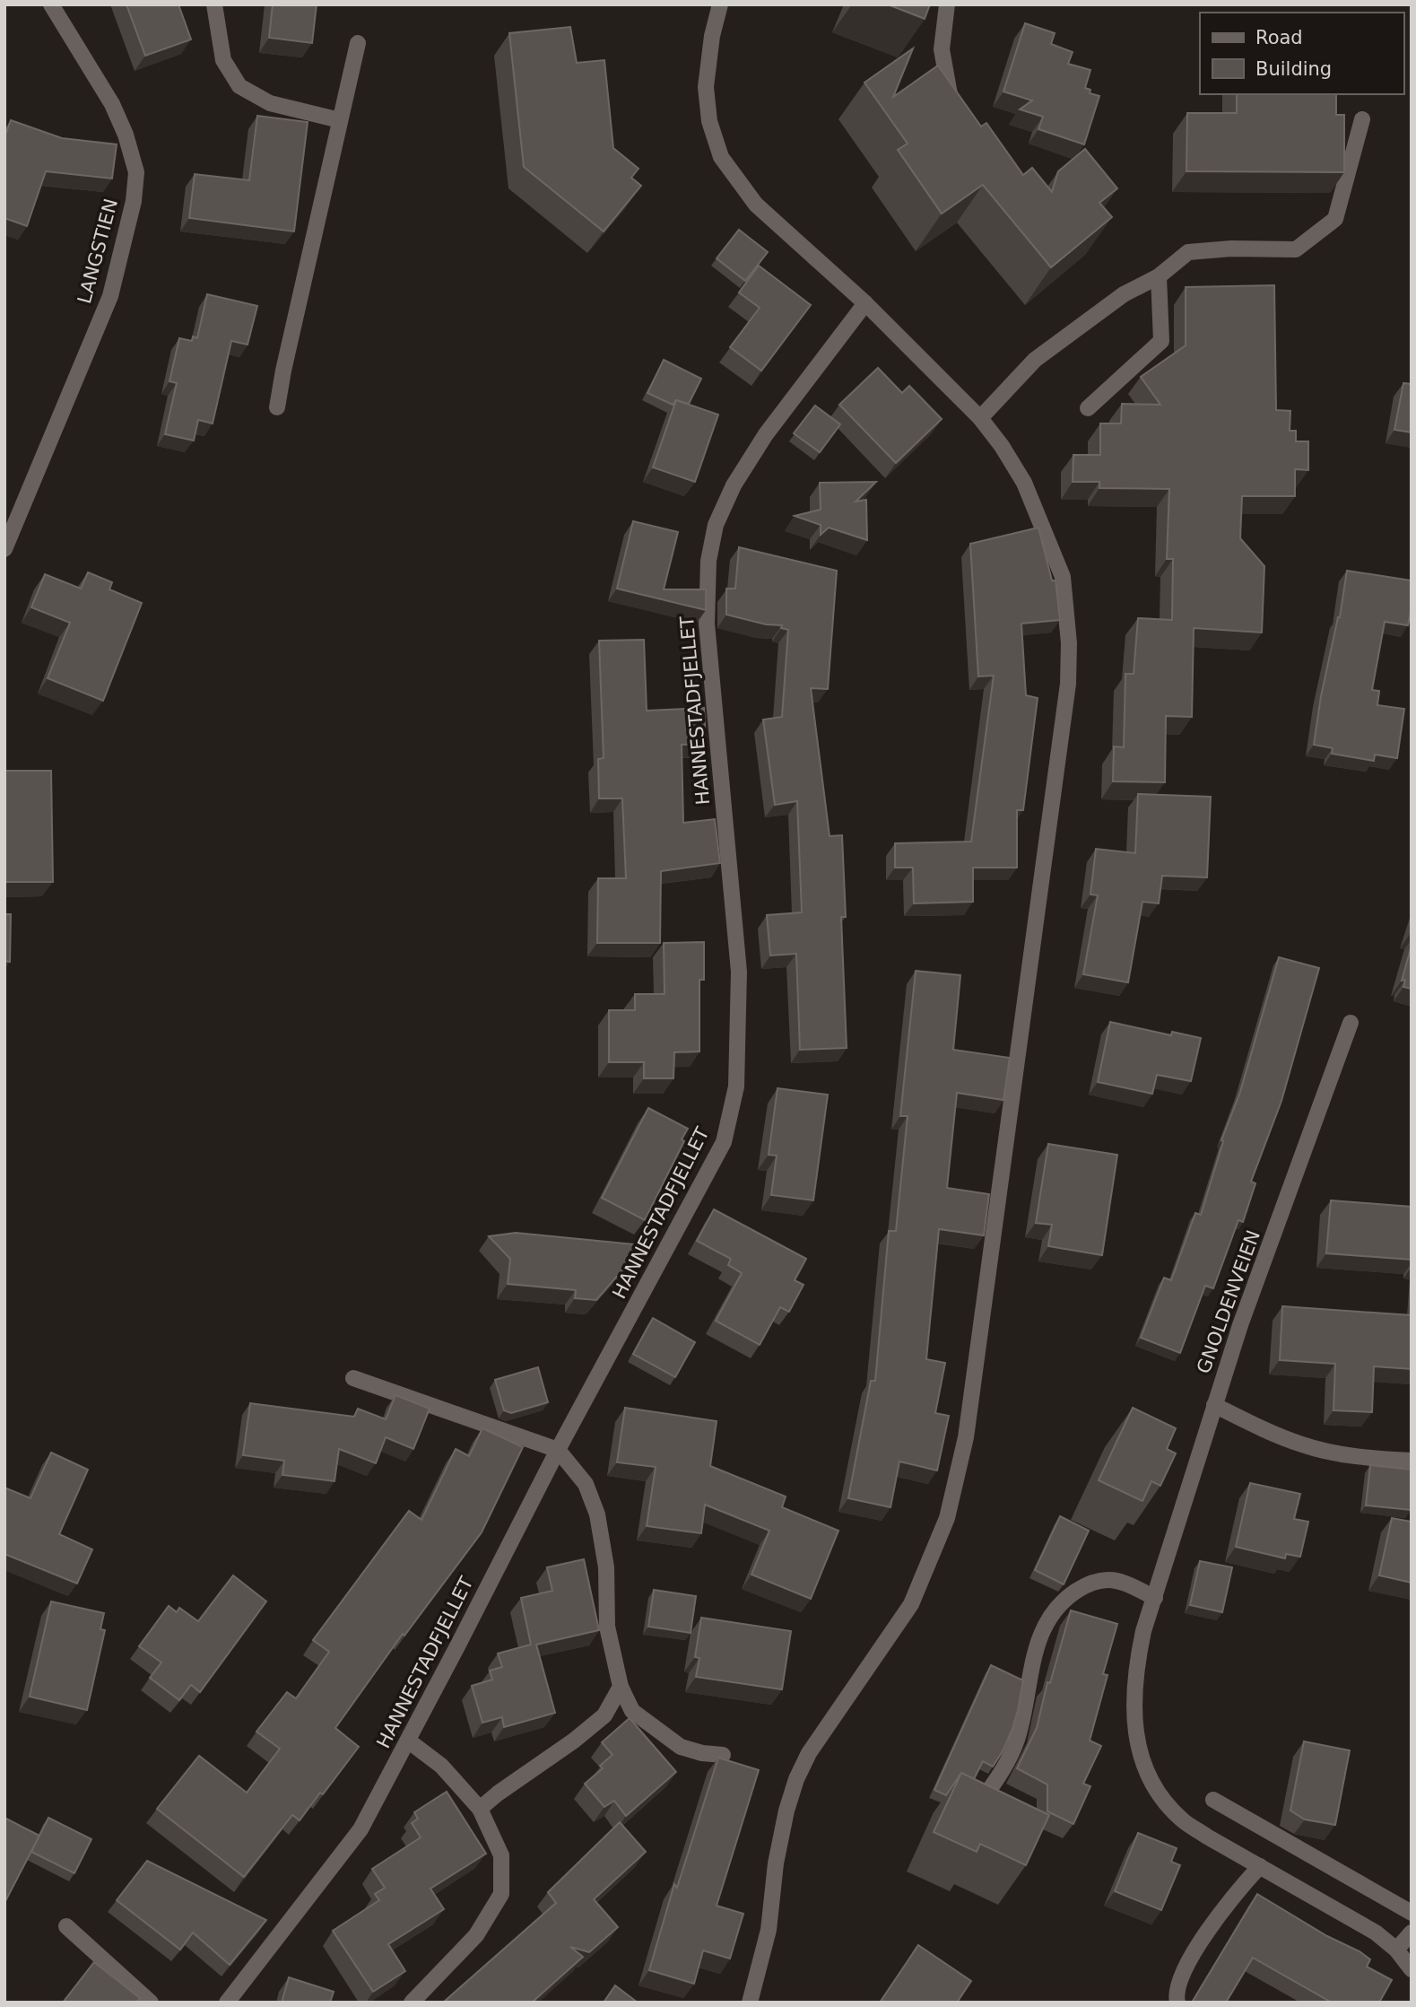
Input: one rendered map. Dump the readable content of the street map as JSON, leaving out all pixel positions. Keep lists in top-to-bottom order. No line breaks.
{"streets":{"street":["LANGSTIEN","HANNESTADFJELLET","GNOLDENVEIEN"]},"legend":["Road","Building"]}
